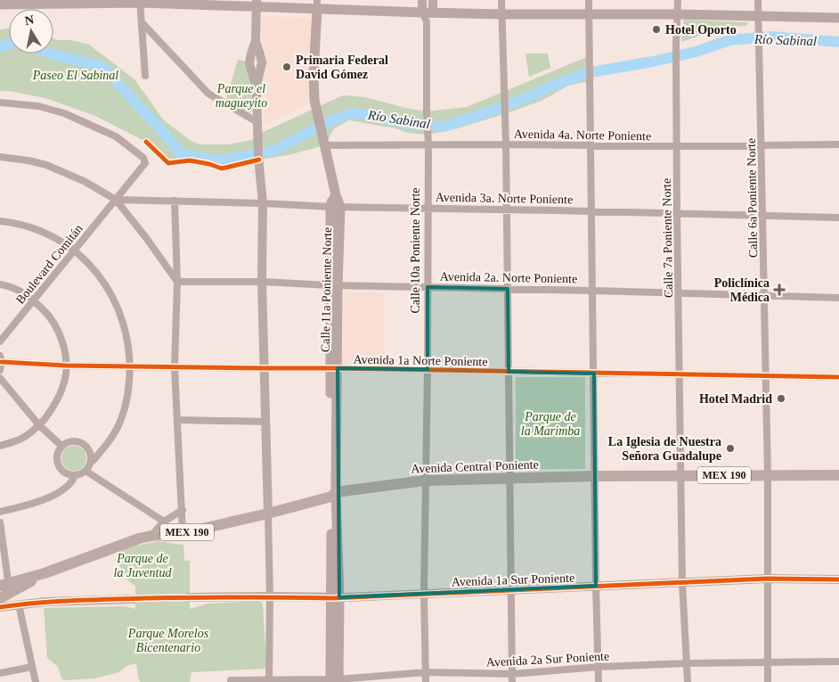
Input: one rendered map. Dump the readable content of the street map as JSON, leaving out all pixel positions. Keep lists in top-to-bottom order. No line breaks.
{"streets":{"main road":["Calle 11a Poniente Norte","Avenida Central Poniente","MEX 190"],"street":["Avenida 4a. Norte Poniente","Avenida 3a. Norte Poniente","Calle 6a Poniente Norte","Calle 7a Poniente Norte","Calle 10a Poniente Norte","Boulevard Comitán","Avenida 2a. Norte Poniente","Avenida 1a Norte Poniente","Avenida 1a Sur Poniente","Avenida 2a Sur Poniente"]},"crossings":[["Avenida 4a. Norte Poniente","Calle 6a Poniente Norte"],["Avenida 4a. Norte Poniente","Calle 7a Poniente Norte"],["Avenida 4a. Norte Poniente","Calle 10a Poniente Norte"],["Avenida 3a. Norte Poniente","Calle 6a Poniente Norte"],["Avenida 3a. Norte Poniente","Calle 7a Poniente Norte"],["Avenida 3a. Norte Poniente","Calle 10a Poniente Norte"],["Avenida 3a. Norte Poniente","Boulevard Comitán"],["Avenida 3a. Norte Poniente","Calle 11a Poniente Norte"],["Calle 6a Poniente Norte","Avenida 2a. Norte Poniente"],["Calle 6a Poniente Norte","Avenida 1a Norte Poniente"],["Calle 6a Poniente Norte","Avenida Central Poniente"],["Calle 6a Poniente Norte","Avenida 1a Sur Poniente"],["Calle 6a Poniente Norte","Avenida 2a Sur Poniente"],["Calle 7a Poniente Norte","Avenida 2a. Norte Poniente"],["Calle 7a Poniente Norte","Avenida 1a Norte Poniente"],["Calle 7a Poniente Norte","Avenida Central Poniente"],["Calle 7a Poniente Norte","Avenida 1a Sur Poniente"],["Calle 7a Poniente Norte","Avenida 2a Sur Poniente"],["Calle 10a Poniente Norte","Avenida 2a. Norte Poniente"],["Calle 10a Poniente Norte","Avenida 1a Norte Poniente"],["Calle 10a Poniente Norte","Avenida Central Poniente"],["Calle 10a Poniente Norte","Avenida 1a Sur Poniente"],["Calle 10a Poniente Norte","Avenida 2a Sur Poniente"],["Avenida 2a. Norte Poniente","Calle 11a Poniente Norte"],["Calle 11a Poniente Norte","Avenida 1a Norte Poniente"],["Calle 11a Poniente Norte","Avenida Central Poniente"],["Calle 11a Poniente Norte","Avenida 1a Sur Poniente"],["Calle 11a Poniente Norte","Avenida 2a Sur Poniente"],["Avenida Central Poniente","MEX 190"]],"water":["Río Sabinal"],"parks":["Paseo El Sabinal","Parque el magueyito","Parque de la Marimba","Parque de la Juventud","Parque Morelos Bicentenario"],"places":{"other":["Hotel Oporto","Primaria Federal David Gómez","Hotel Madrid","La Iglesia de Nuestra Señora Guadalupe"],"health":["Policlínica Médica"]},"north":"top"}
